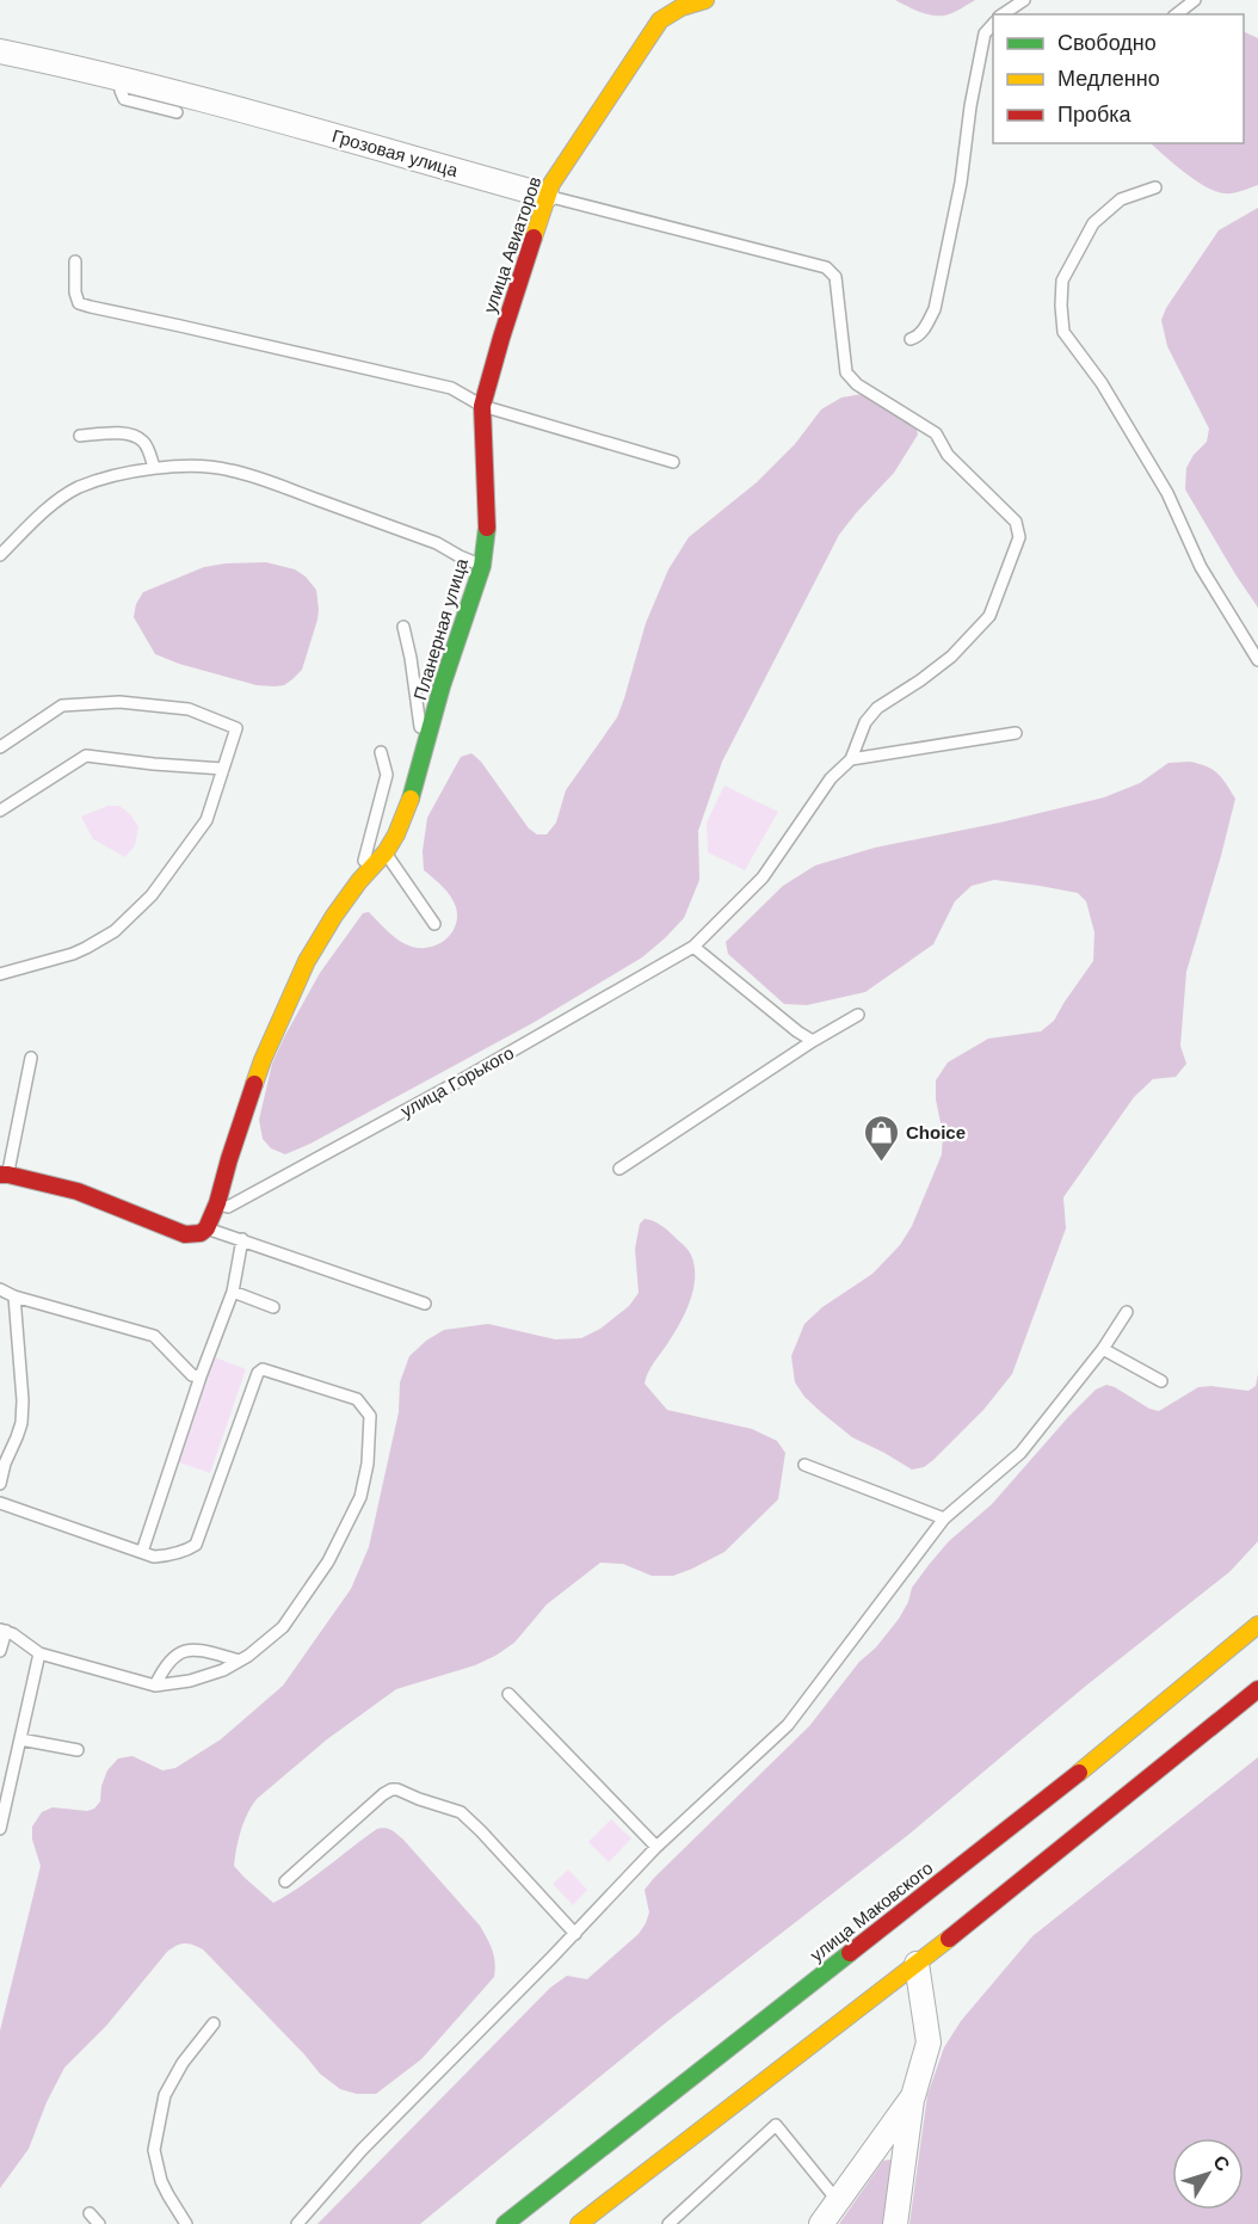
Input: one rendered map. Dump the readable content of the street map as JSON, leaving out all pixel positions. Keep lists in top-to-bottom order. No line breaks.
{"streets":{"main road":["улица Авиаторов","Планерная улица","улица Маковского"],"street":["Грозовая улица"],"lane":["улица Горького"]},"crossings":[["Грозовая улица","улица Авиаторов"],["Грозовая улица","улица Горького"],["улица Авиаторов","Планерная улица"],["Планерная улица","улица Горького"]],"places":{"shop":["Choice"]},"legend":["Свободно","Медленно","Пробка"],"north":"top right"}
